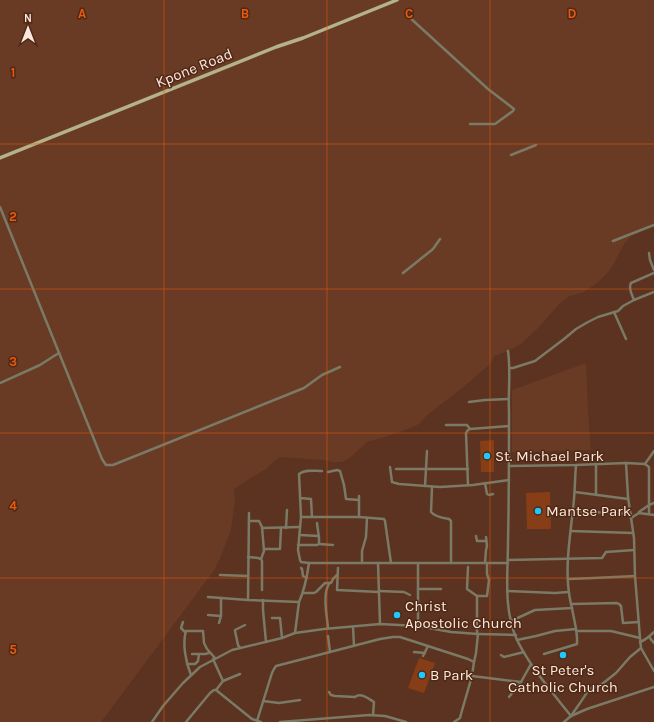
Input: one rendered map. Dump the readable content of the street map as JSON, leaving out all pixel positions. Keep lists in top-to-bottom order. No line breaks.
{"streets":{"main road":["Kpone Road"]},"places":["St. Michael Park","Mantse Park","Christ Apostolic Church","St Peter's Catholic Church","B Park"],"north":"top","grid":{"columns":["A","B","C","D"],"rows":["1","2","3","4","5"]}}
